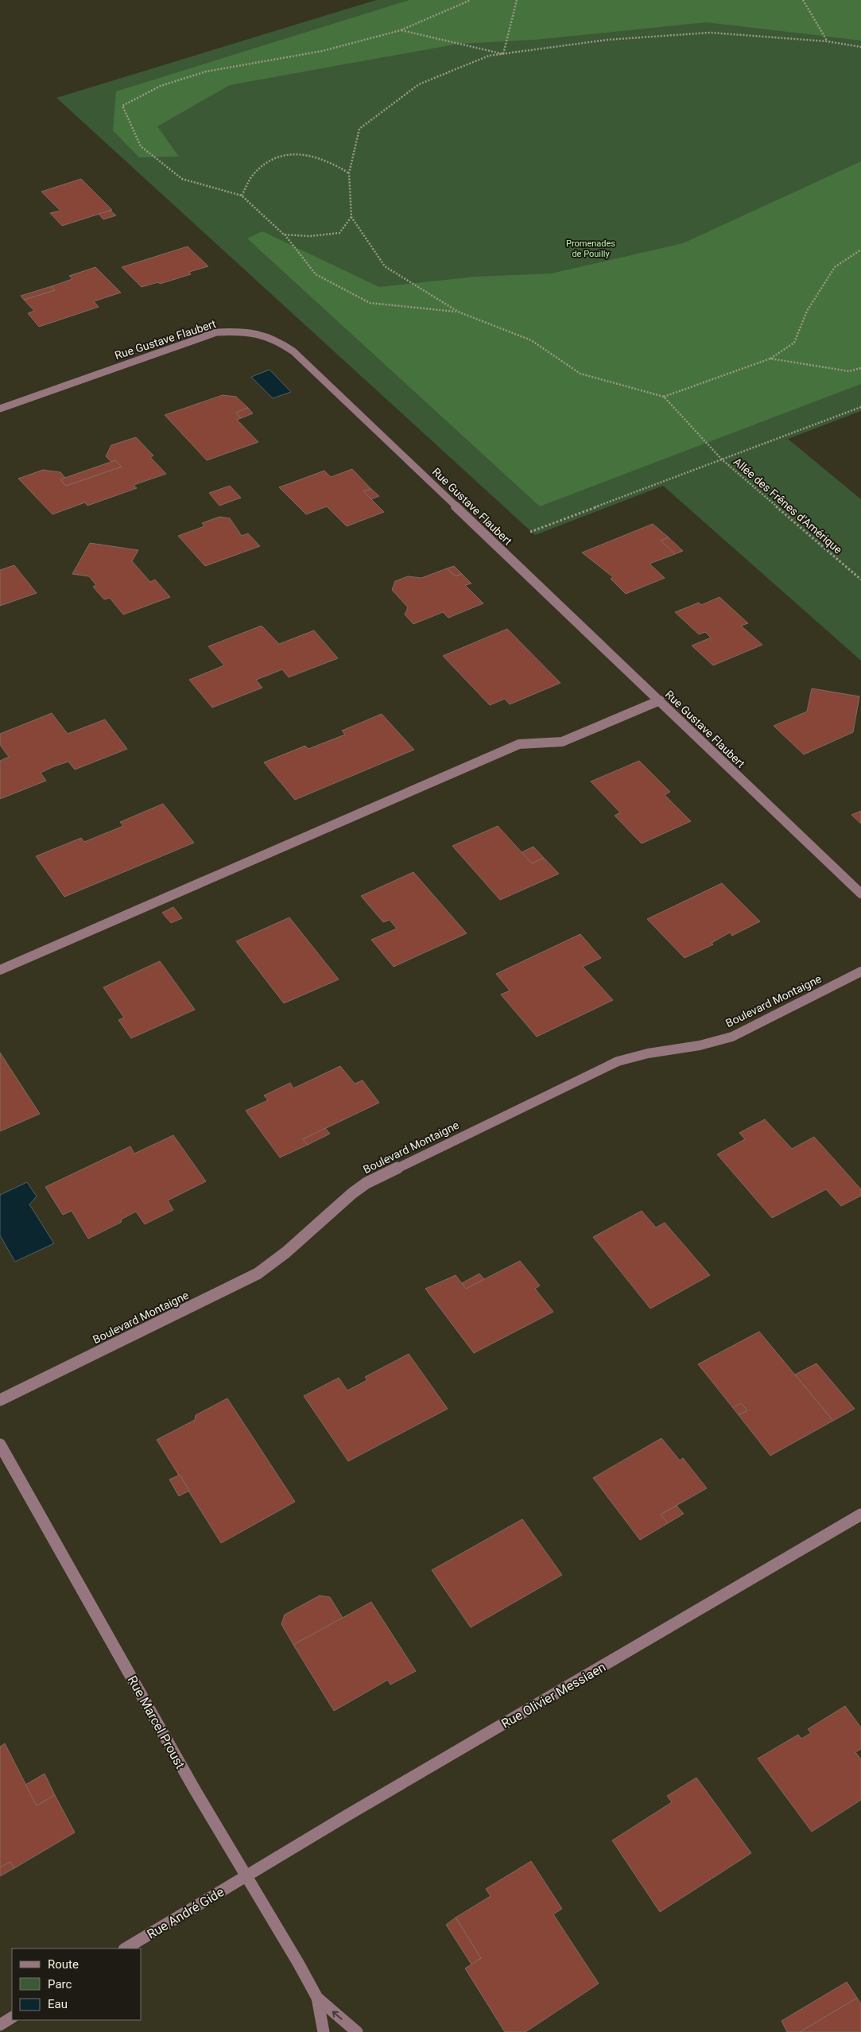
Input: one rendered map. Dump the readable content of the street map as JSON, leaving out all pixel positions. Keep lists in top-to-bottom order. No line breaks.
{"streets":{"street":["Rue Gustave Flaubert","Boulevard Montaigne","Rue Olivier Messiaen","Rue Marcel Proust","Rue André Gide"],"path":["Allée des Frênes d'Amérique"]},"crossings":[["Rue Olivier Messiaen","Rue Marcel Proust"],["Rue Olivier Messiaen","Rue André Gide"],["Rue Marcel Proust","Rue André Gide"]],"parks":["Promenades de Pouilly"],"legend":["Route","Parc","Eau"]}
